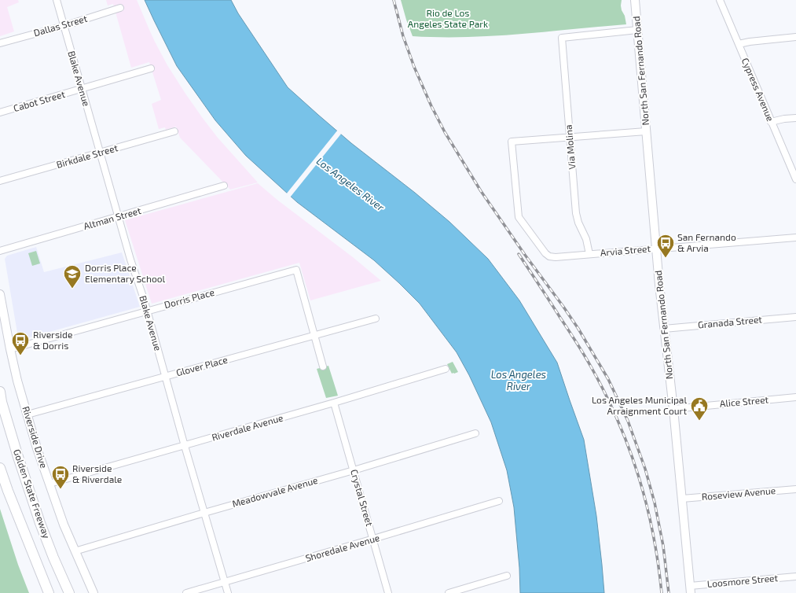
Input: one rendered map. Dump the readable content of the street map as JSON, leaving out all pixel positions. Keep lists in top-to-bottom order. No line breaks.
{"streets":{"highway":["Golden State Freeway"],"main road":["North San Fernando Road","Riverside Drive"],"street":["Dallas Street","Blake Avenue","Cypress Avenue","Cabot Street","Via Molina","Birkdale Street","Altman Street","Arvia Street","Dorris Place","Granada Street","Glover Place","Alice Street","Riverdale Avenue","Meadowvale Avenue","Roseview Avenue","Crystal Street","Shoredale Avenue","Loosmore Street"]},"crossings":[["Dallas Street","Blake Avenue"],["North San Fernando Road","Via Molina"],["North San Fernando Road","Arvia Street"],["North San Fernando Road","Granada Street"],["North San Fernando Road","Alice Street"],["North San Fernando Road","Roseview Avenue"],["North San Fernando Road","Loosmore Street"],["Blake Avenue","Cabot Street"],["Blake Avenue","Birkdale Street"],["Blake Avenue","Altman Street"],["Blake Avenue","Dorris Place"],["Blake Avenue","Glover Place"],["Blake Avenue","Riverdale Avenue"],["Blake Avenue","Meadowvale Avenue"],["Blake Avenue","Shoredale Avenue"],["Via Molina","Arvia Street"],["Dorris Place","Glover Place"],["Dorris Place","Riverside Drive"],["Glover Place","Riverside Drive"],["Riverdale Avenue","Riverside Drive"],["Riverdale Avenue","Crystal Street"],["Riverside Drive","Meadowvale Avenue"],["Meadowvale Avenue","Crystal Street"],["Crystal Street","Shoredale Avenue"]],"water":["Los Angeles River"],"parks":["Rio de Los Angeles State Park"],"places":{"bus stop":["San Fernando & Arvia","Riverside & Dorris","Riverside & Riverdale"],"school or university":["Dorris Place Elementary School"],"public building":["Los Angeles Municipal Arraignment Court"]}}
